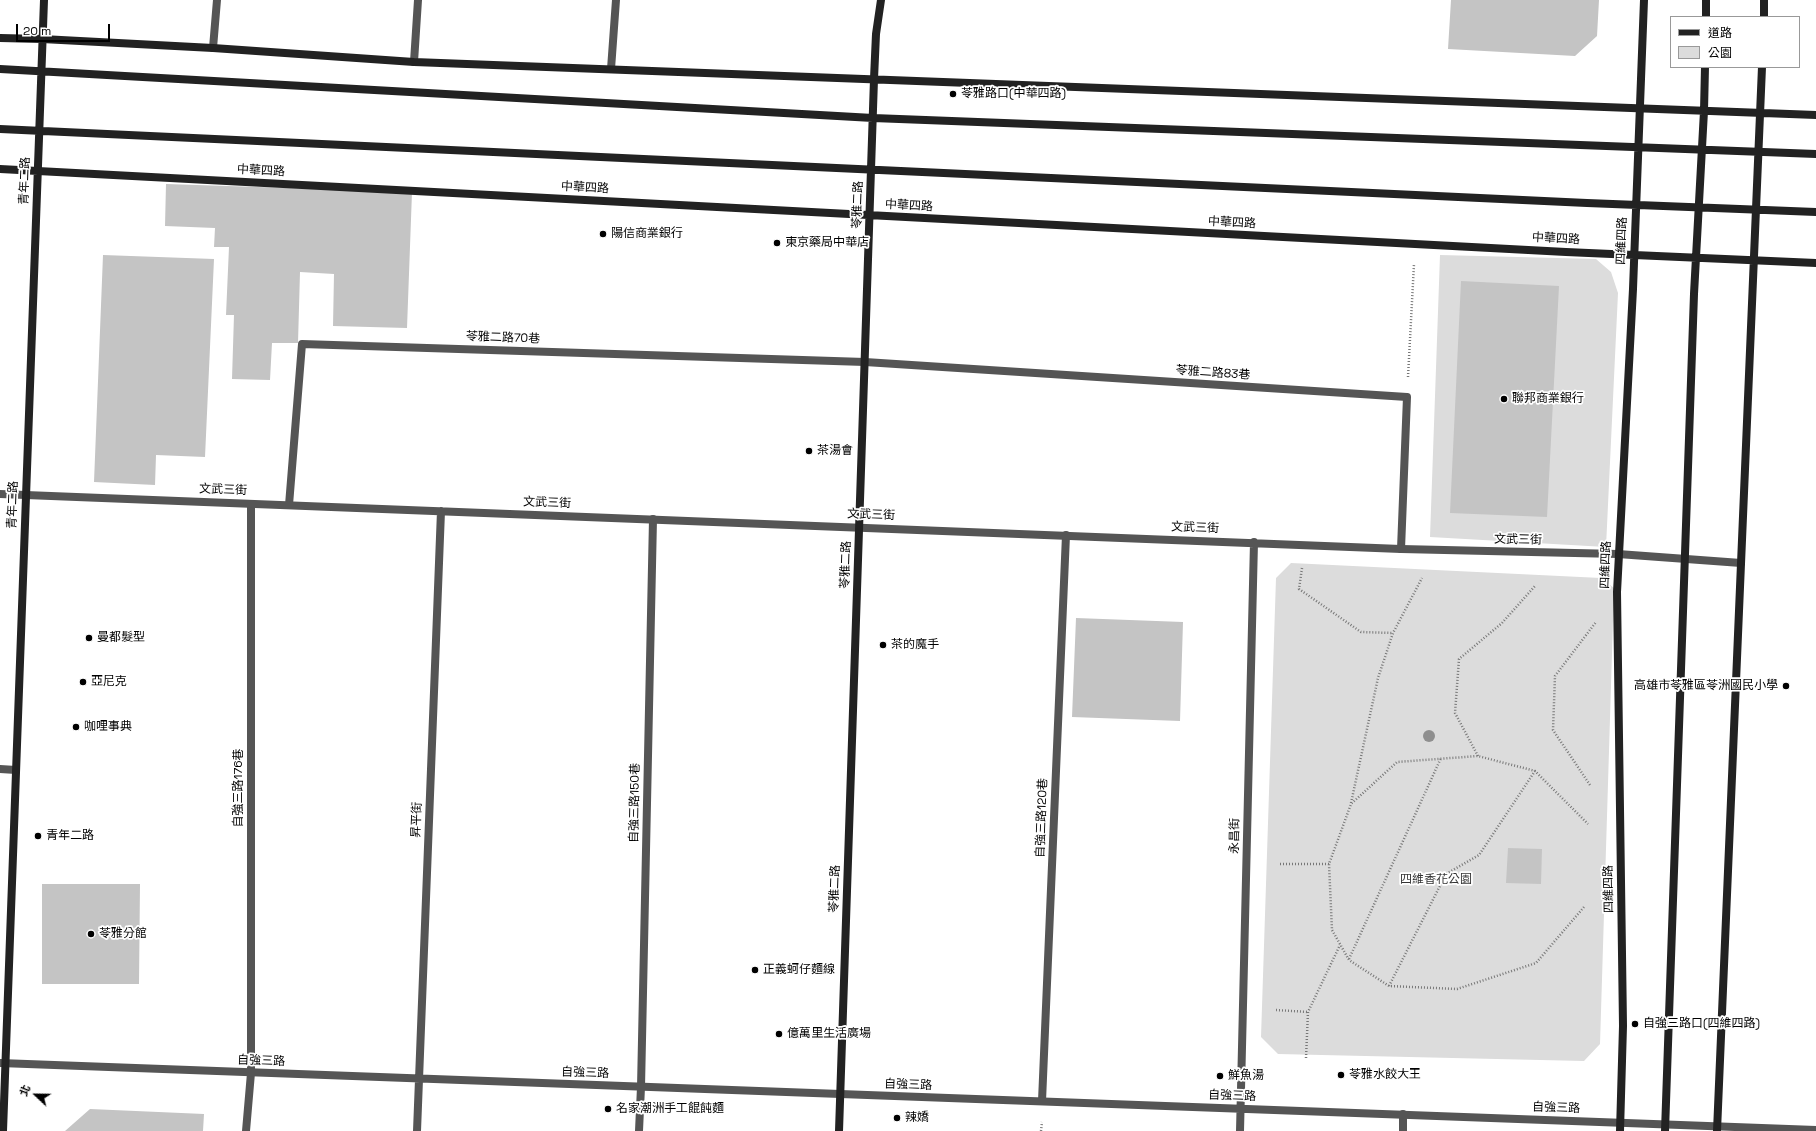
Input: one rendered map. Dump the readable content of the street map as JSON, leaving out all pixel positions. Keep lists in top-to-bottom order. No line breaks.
{"streets":{"street":["中華四路","青年二路","苓雅二路","四維四路","苓雅二路70巷","苓雅二路83巷","文武三街","自強三路176巷","自強三路150巷","自強三路120巷","昇平街","永昌街","自強三路"]},"crossings":[["中華四路","青年二路"],["中華四路","苓雅二路"],["中華四路","四維四路"],["青年二路","文武三街"],["青年二路","自強三路"],["苓雅二路","苓雅二路70巷"],["苓雅二路","苓雅二路83巷"],["苓雅二路","文武三街"],["苓雅二路","自強三路"],["四維四路","文武三街"],["四維四路","自強三路"],["苓雅二路70巷","苓雅二路83巷"],["苓雅二路70巷","文武三街"],["文武三街","自強三路176巷"],["文武三街","自強三路150巷"],["文武三街","自強三路120巷"],["文武三街","昇平街"],["文武三街","永昌街"],["自強三路176巷","自強三路"],["自強三路150巷","自強三路"],["自強三路120巷","自強三路"],["昇平街","自強三路"],["永昌街","自強三路"]],"parks":["四維香花公園"],"places":["苓雅路口(中華四路)","陽信商業銀行","東京藥局中華店","聯邦商業銀行","茶湯會","曼都髮型","茶的魔手","亞尼克","高雄市苓雅區苓洲國民小學","咖哩事典","青年二路","苓雅分館","正義蚵仔麵線","自強三路口(四維四路)","億萬里生活廣場","苓雅水餃大王","鮮魚湯","名家潮洲手工餛飩麵","辣嬌"],"legend":["道路","公園"],"scale_bar":"20 m","north":"left"}
